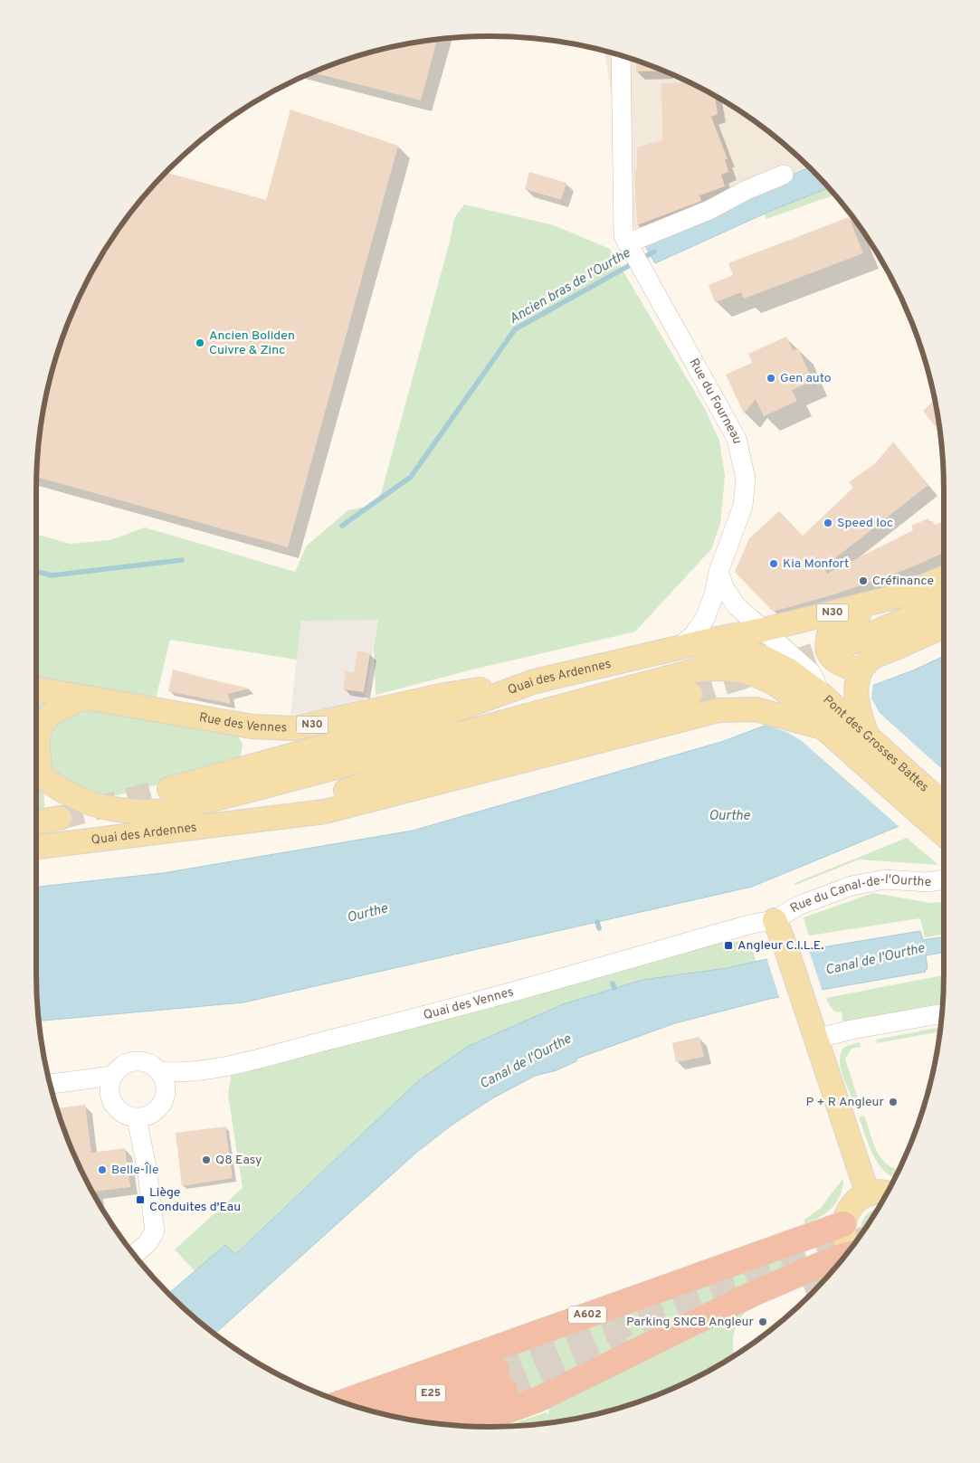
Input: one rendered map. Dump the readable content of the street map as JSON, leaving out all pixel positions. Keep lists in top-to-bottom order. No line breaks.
{"streets":{"highway":["A602","E25"],"main road":["N30","Quai des Ardennes","Rue des Vennes","Pont des Grosses Battes"],"street":["Rue du Fourneau","Rue du Canal-de-l'Ourthe","Quai des Vennes"]},"crossings":[["Rue du Fourneau","Quai des Ardennes"],["Rue du Fourneau","Pont des Grosses Battes"],["Quai des Ardennes","Rue des Vennes"],["Quai des Ardennes","Pont des Grosses Battes"],["Rue du Canal-de-l'Ourthe","Quai des Vennes"]],"water":["Ancien bras de l'Ourthe","Ourthe","Canal de l'Ourthe"],"places":{"other":["Ancien Boliden Cuivre & Zinc","Gen auto","Speed loc","Kia Monfort","Créfinance","P + R Angleur","Q8 Easy","Belle-Île","Parking SNCB Angleur"],"transit":["Angleur C.I.L.E.","Liège Conduites d'Eau"]}}
